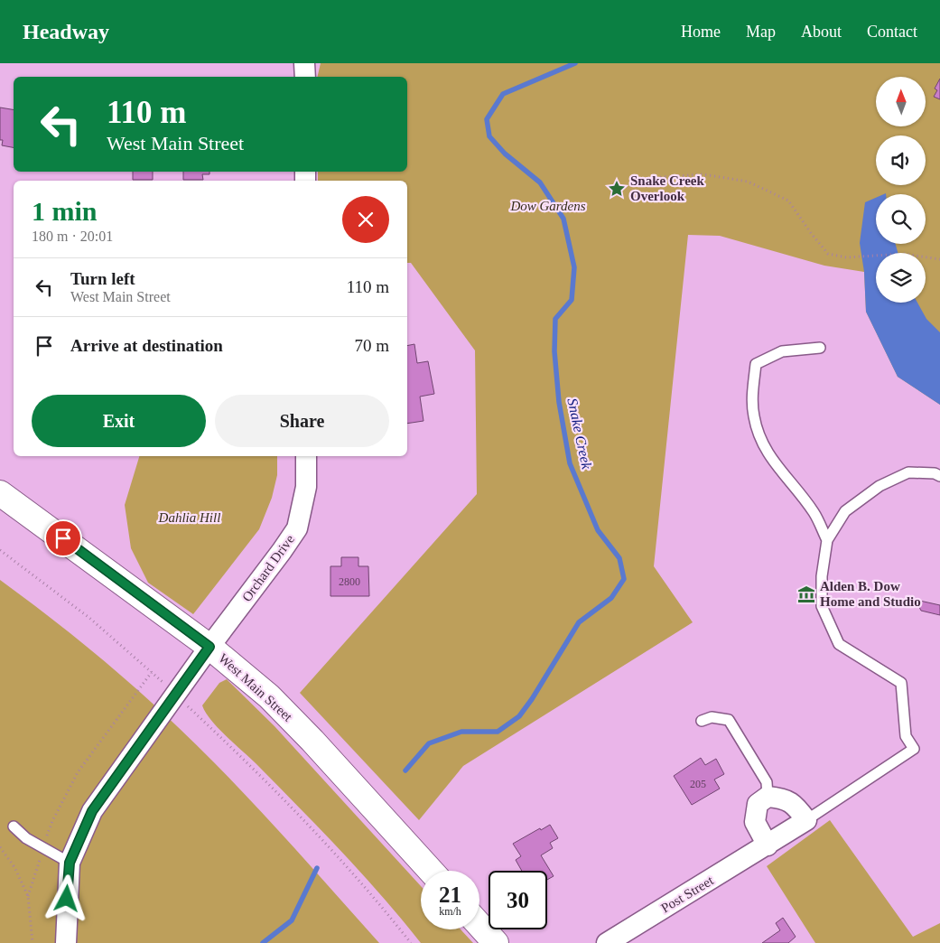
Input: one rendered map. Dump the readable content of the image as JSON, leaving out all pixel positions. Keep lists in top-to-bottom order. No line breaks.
{"streets":{"street":["Orchard Drive","West Main Street","Post Street"]},"crossings":[["Orchard Drive","West Main Street"]],"water":["Snake Creek"],"parks":["Dow Gardens","Dahlia Hill"],"places":{"place":["Snake Creek Overlook"],"museum":["Alden B. Dow Home and Studio"]},"house_numbers":["2800","205"],"north":"top","page":{"header":"Headway","nav":["Home","Map","About","Contact"],"turn":["110 m","West Main Street"],"heading":["1 min","180 m · 20:01"],"list":[{"name":"Turn left","note":"West Main Street","value":"110 m"},{"name":"Arrive at destination","value":"70 m"}],"buttons":["Exit","Share"],"speed":"21 km/h","limit":"30"}}
